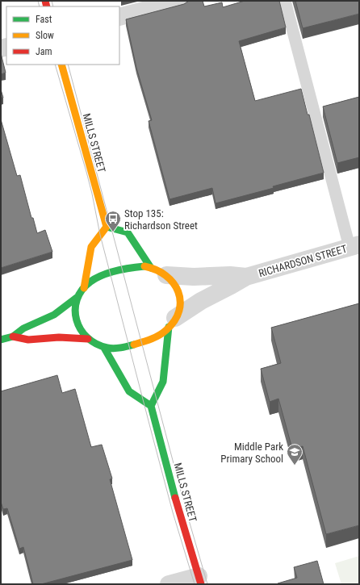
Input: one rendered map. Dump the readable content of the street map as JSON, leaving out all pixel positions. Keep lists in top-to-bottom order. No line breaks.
{"streets":{"street":["MILLS STREET","RICHARDSON STREET"]},"places":{"bus stop":["Stop 135: Richardson Street"],"school or university":["Middle Park Primary School"]},"legend":["Fast","Slow","Jam"]}
